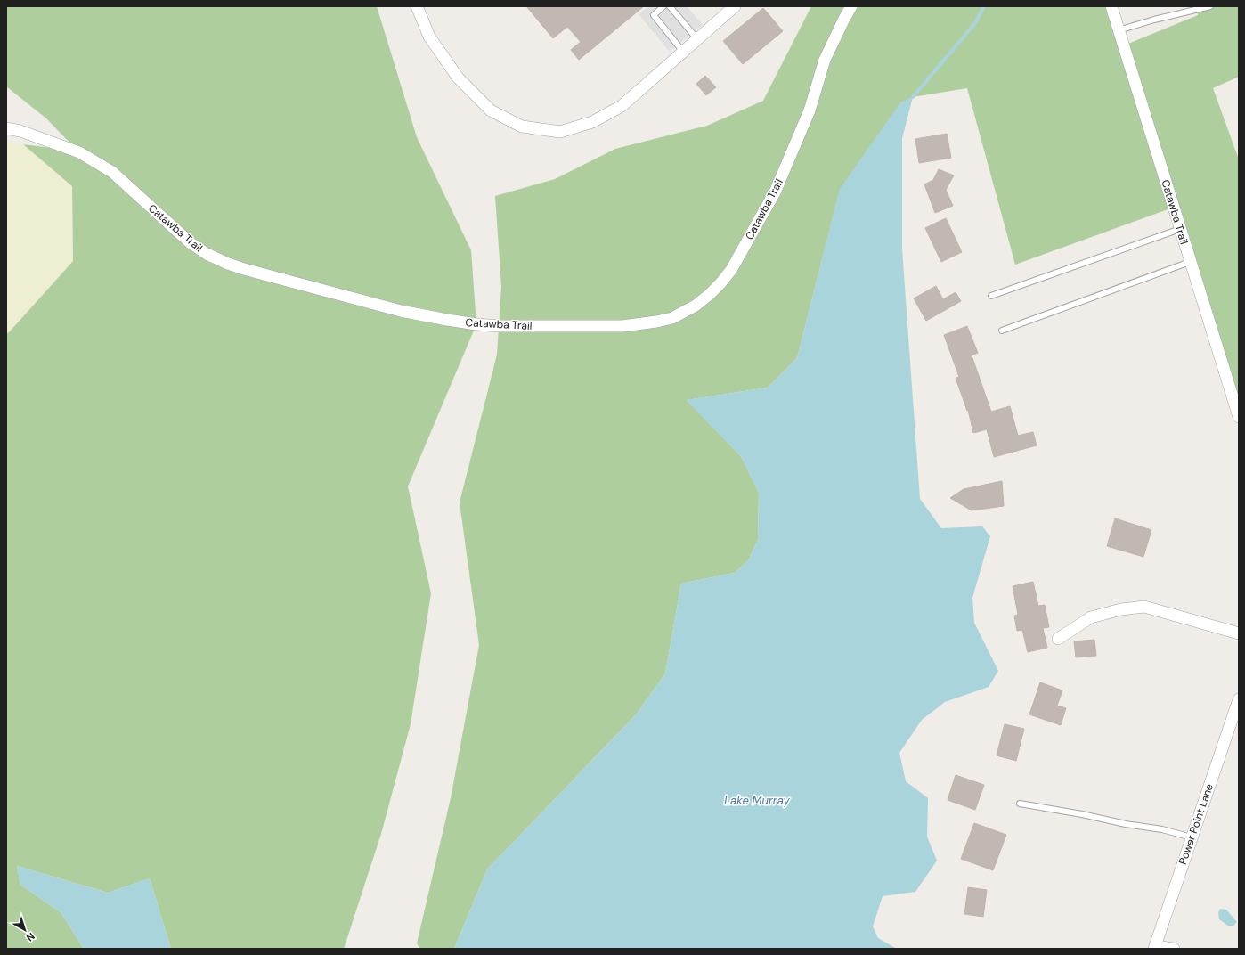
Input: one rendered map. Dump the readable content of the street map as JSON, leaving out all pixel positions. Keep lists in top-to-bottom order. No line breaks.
{"streets":{"street":["Catawba Trail","Power Point Lane"]},"water":["Lake Murray"],"north":"bottom right"}
